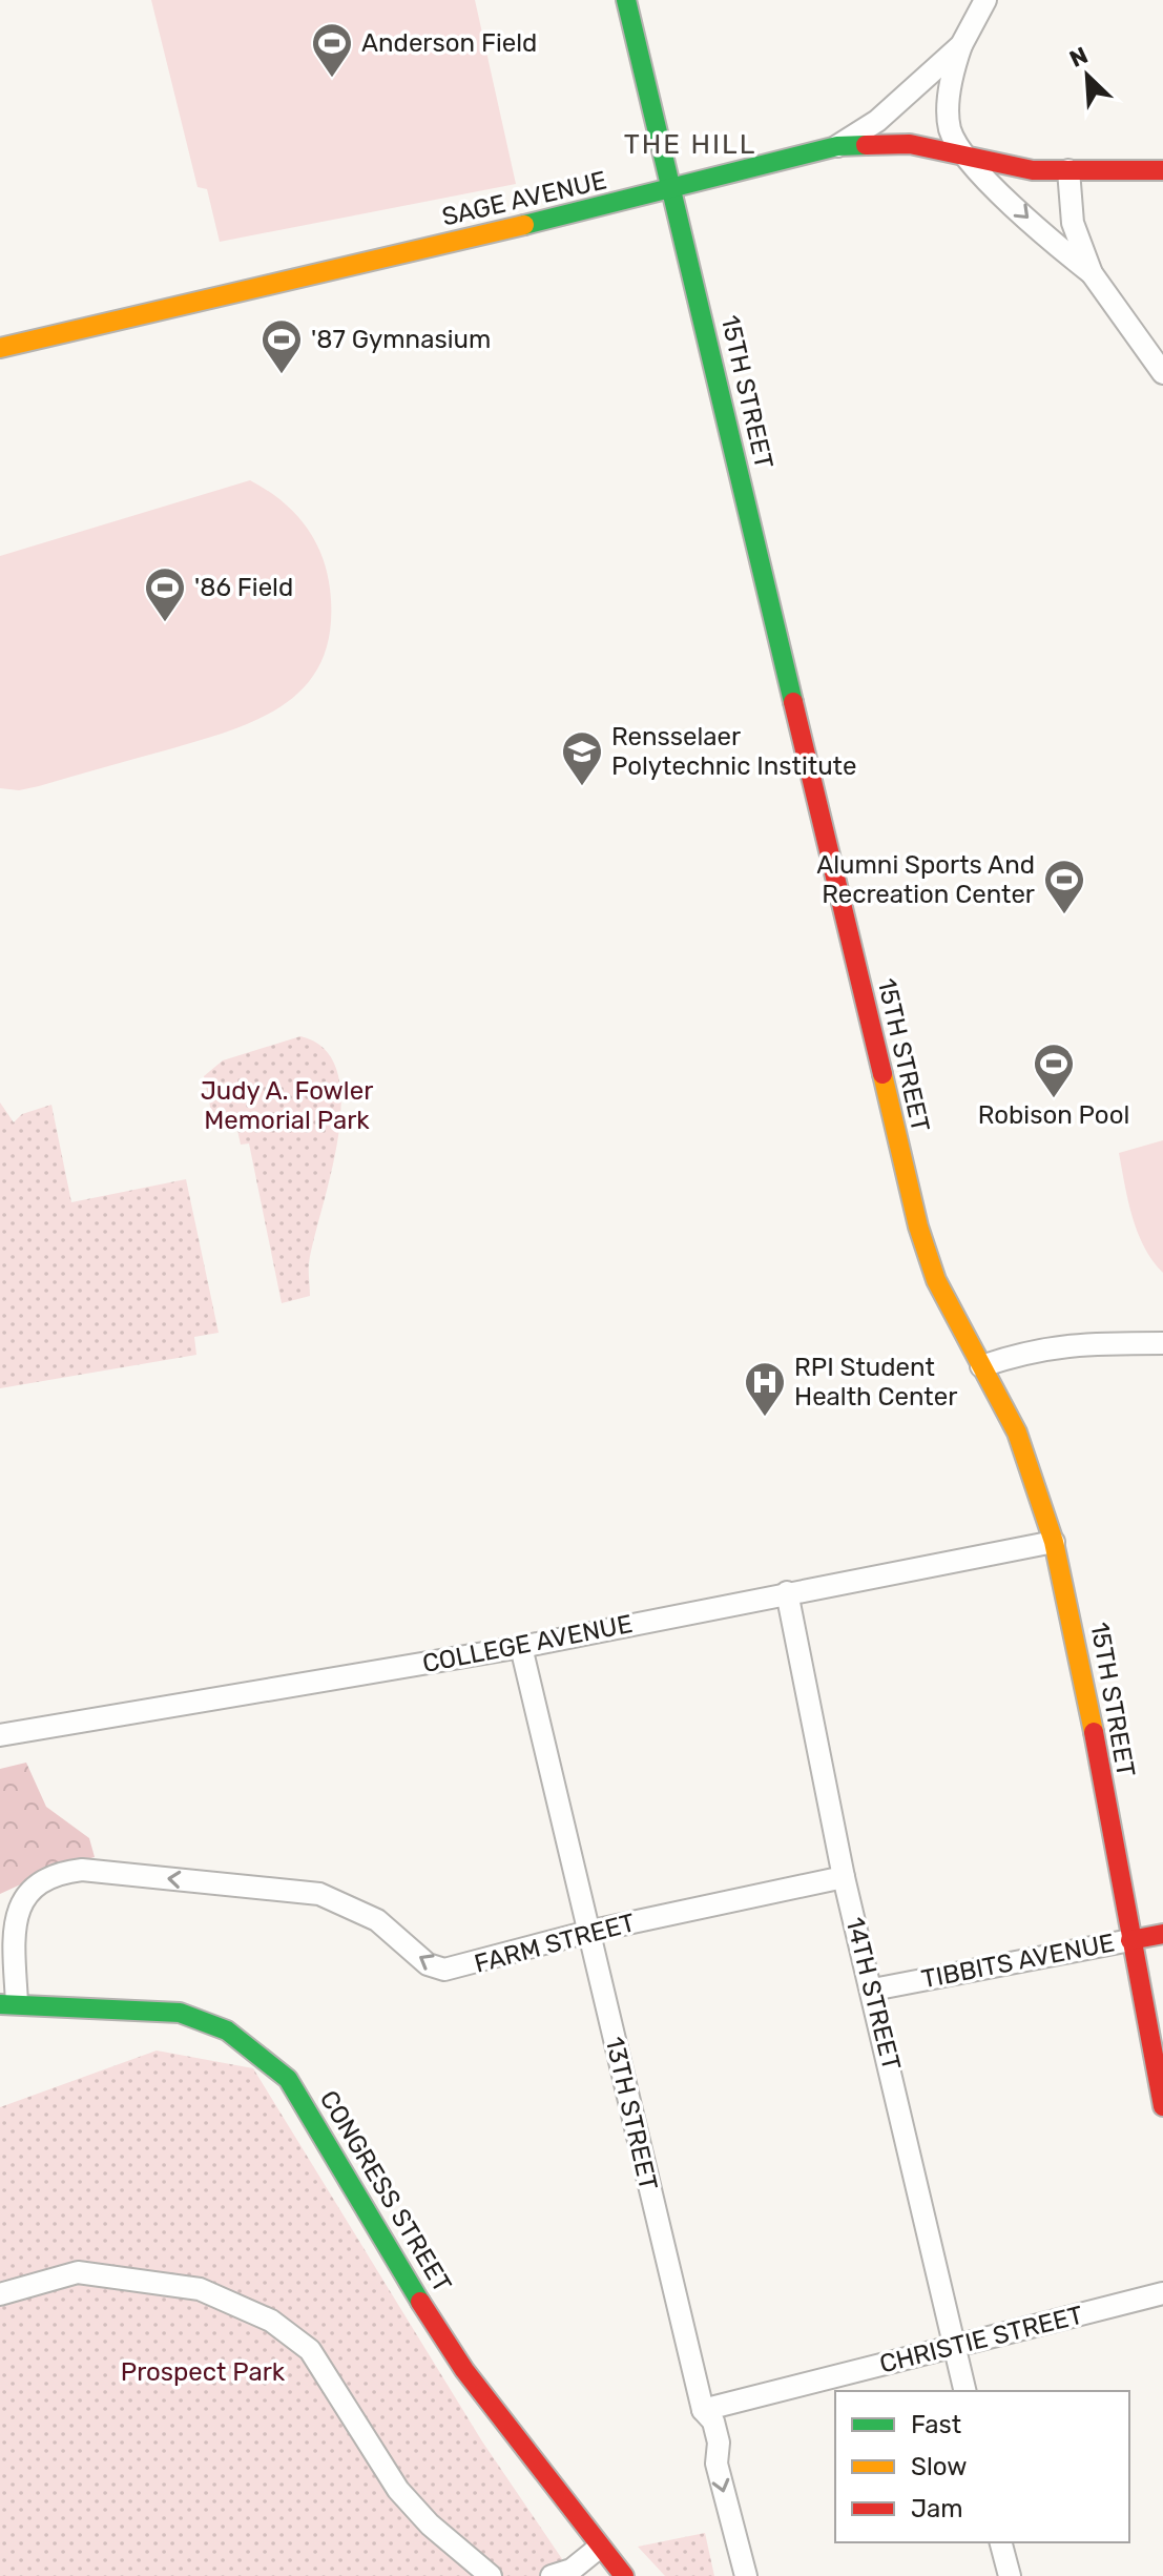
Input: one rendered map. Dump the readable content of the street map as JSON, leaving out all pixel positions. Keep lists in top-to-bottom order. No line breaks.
{"streets":{"street":["SAGE AVENUE","15TH STREET","COLLEGE AVENUE","FARM STREET","TIBBITS AVENUE","14TH STREET","13TH STREET","CONGRESS STREET","CHRISTIE STREET"]},"crossings":[["SAGE AVENUE","15TH STREET"],["15TH STREET","COLLEGE AVENUE"],["15TH STREET","TIBBITS AVENUE"],["COLLEGE AVENUE","14TH STREET"],["COLLEGE AVENUE","13TH STREET"],["FARM STREET","14TH STREET"],["FARM STREET","13TH STREET"],["FARM STREET","CONGRESS STREET"],["TIBBITS AVENUE","14TH STREET"],["14TH STREET","CHRISTIE STREET"],["13TH STREET","CHRISTIE STREET"]],"one_way":["FARM STREET"],"districts":["THE HILL"],"parks":["Judy A. Fowler Memorial Park","Prospect Park"],"places":{"sports":["Anderson Field","'87 Gymnasium","'86 Field","Alumni Sports And Recreation Center","Robison Pool"],"school or university":["Rensselaer Polytechnic Institute"],"hospital":["RPI Student Health Center"]},"legend":["Fast","Slow","Jam"],"north":"top left"}
